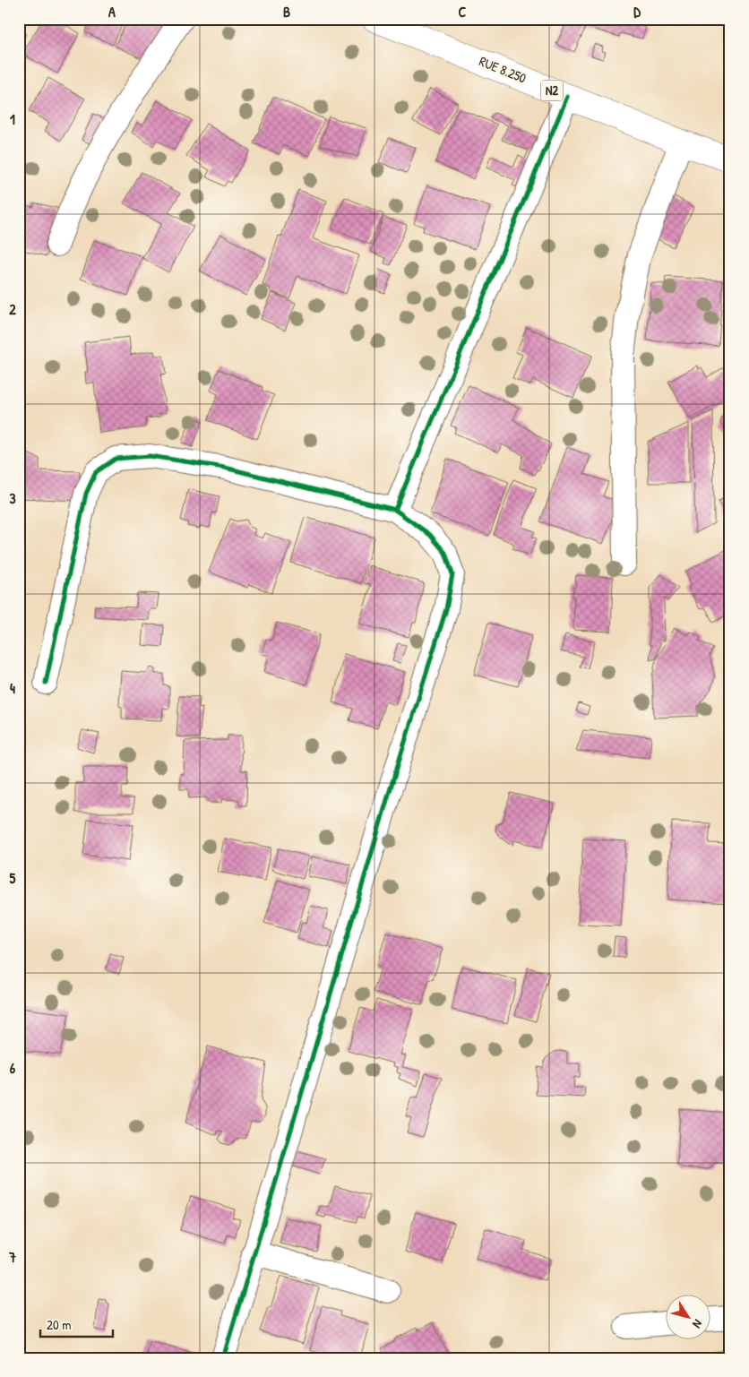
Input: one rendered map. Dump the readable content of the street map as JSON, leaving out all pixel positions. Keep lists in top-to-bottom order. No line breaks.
{"streets":{"highway":["RUE 8.250","N2"]},"scale_bar":"20 m","north":"bottom right","grid":{"columns":["A","B","C","D"],"rows":["1","2","3","4","5","6","7"]}}
